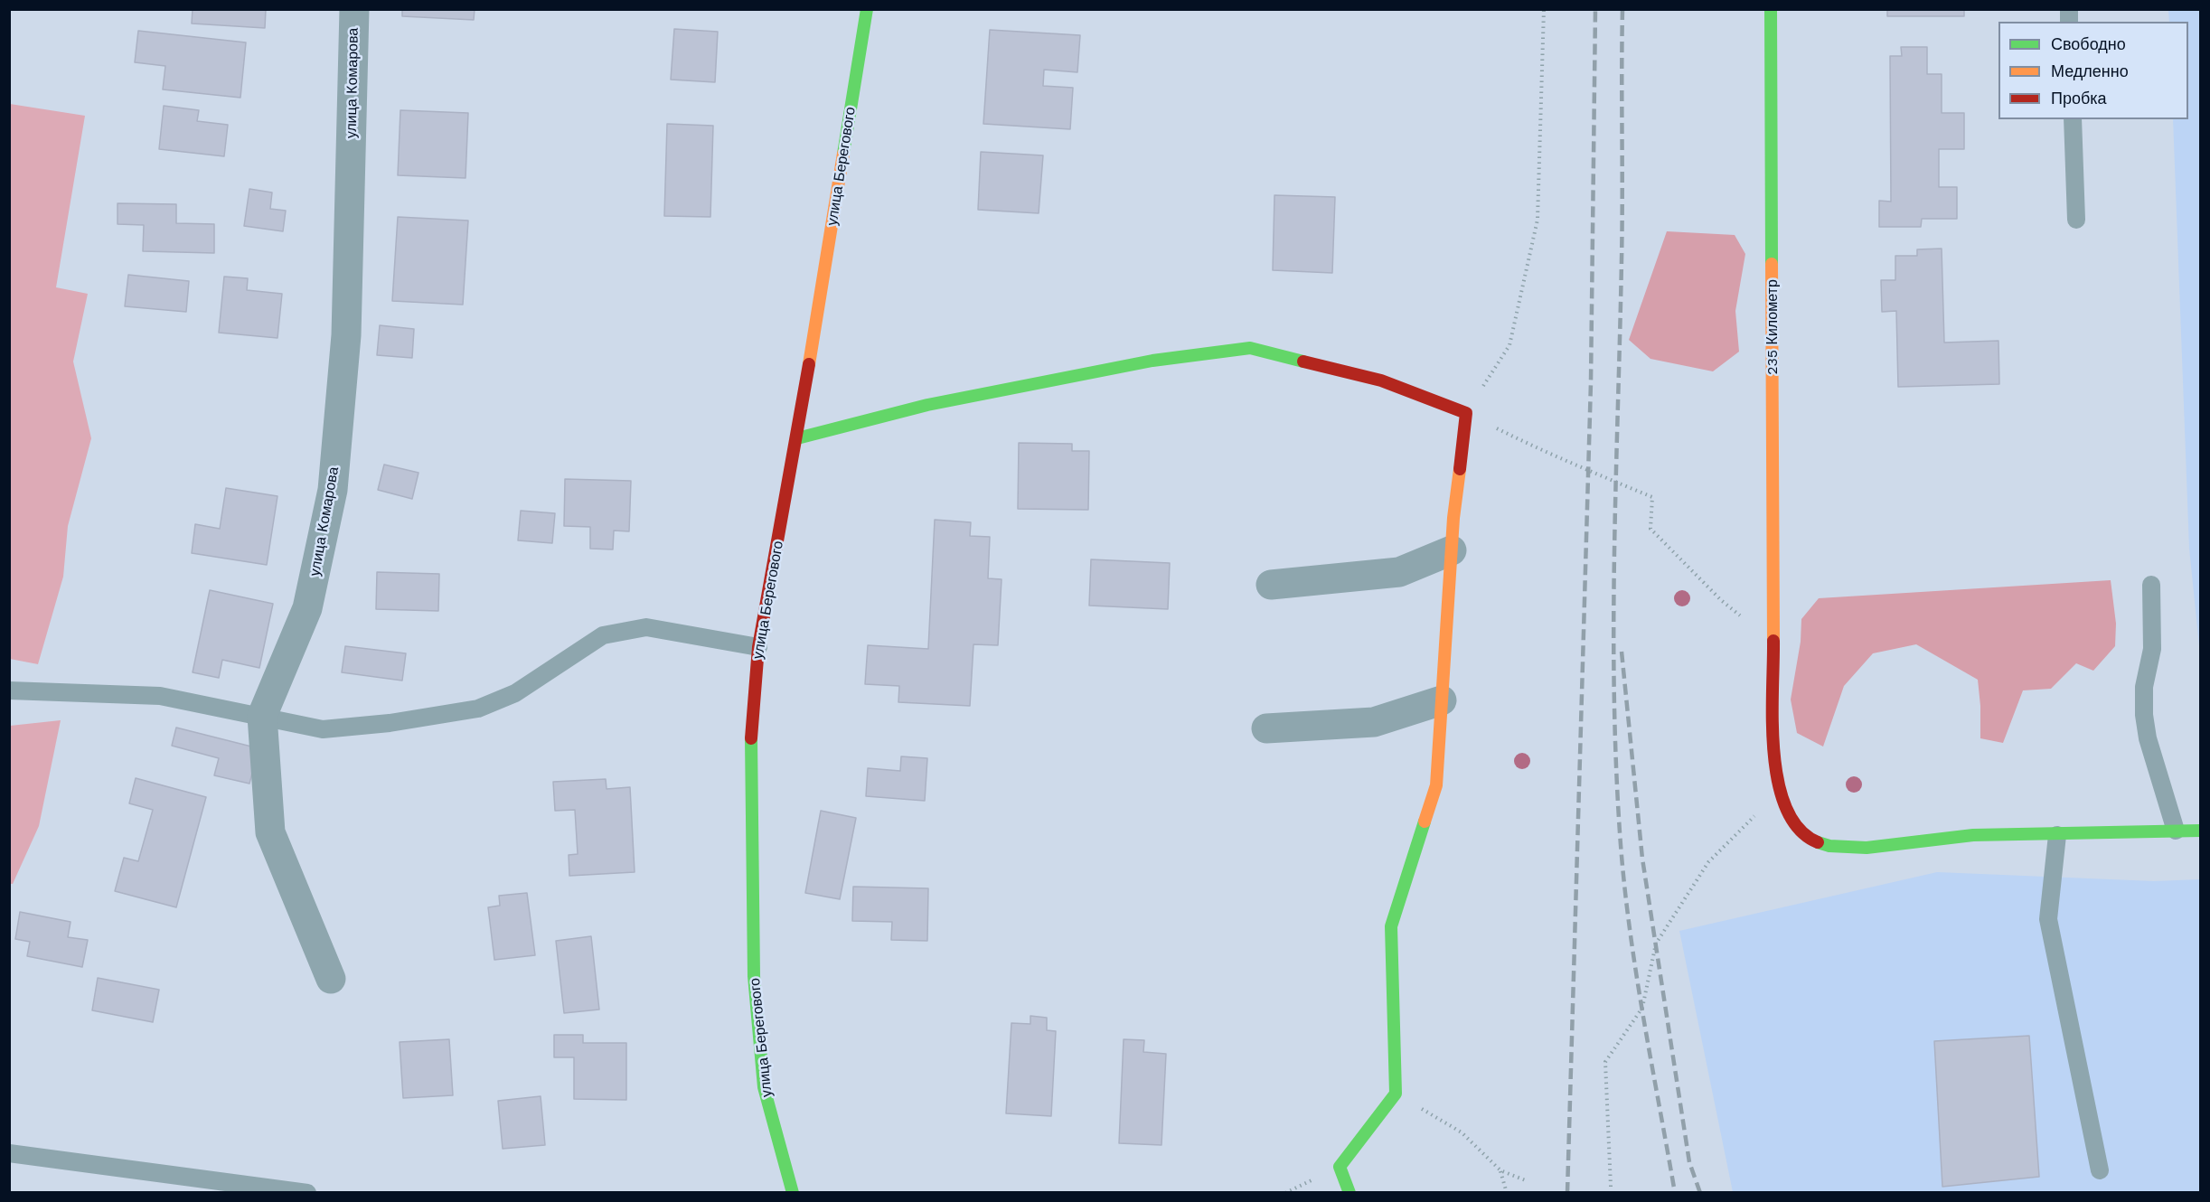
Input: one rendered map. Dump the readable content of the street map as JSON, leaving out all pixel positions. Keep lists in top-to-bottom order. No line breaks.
{"streets":{"street":["улица Комарова","улица Берегового","235 Километр"]},"legend":["Свободно","Медленно","Пробка"]}
